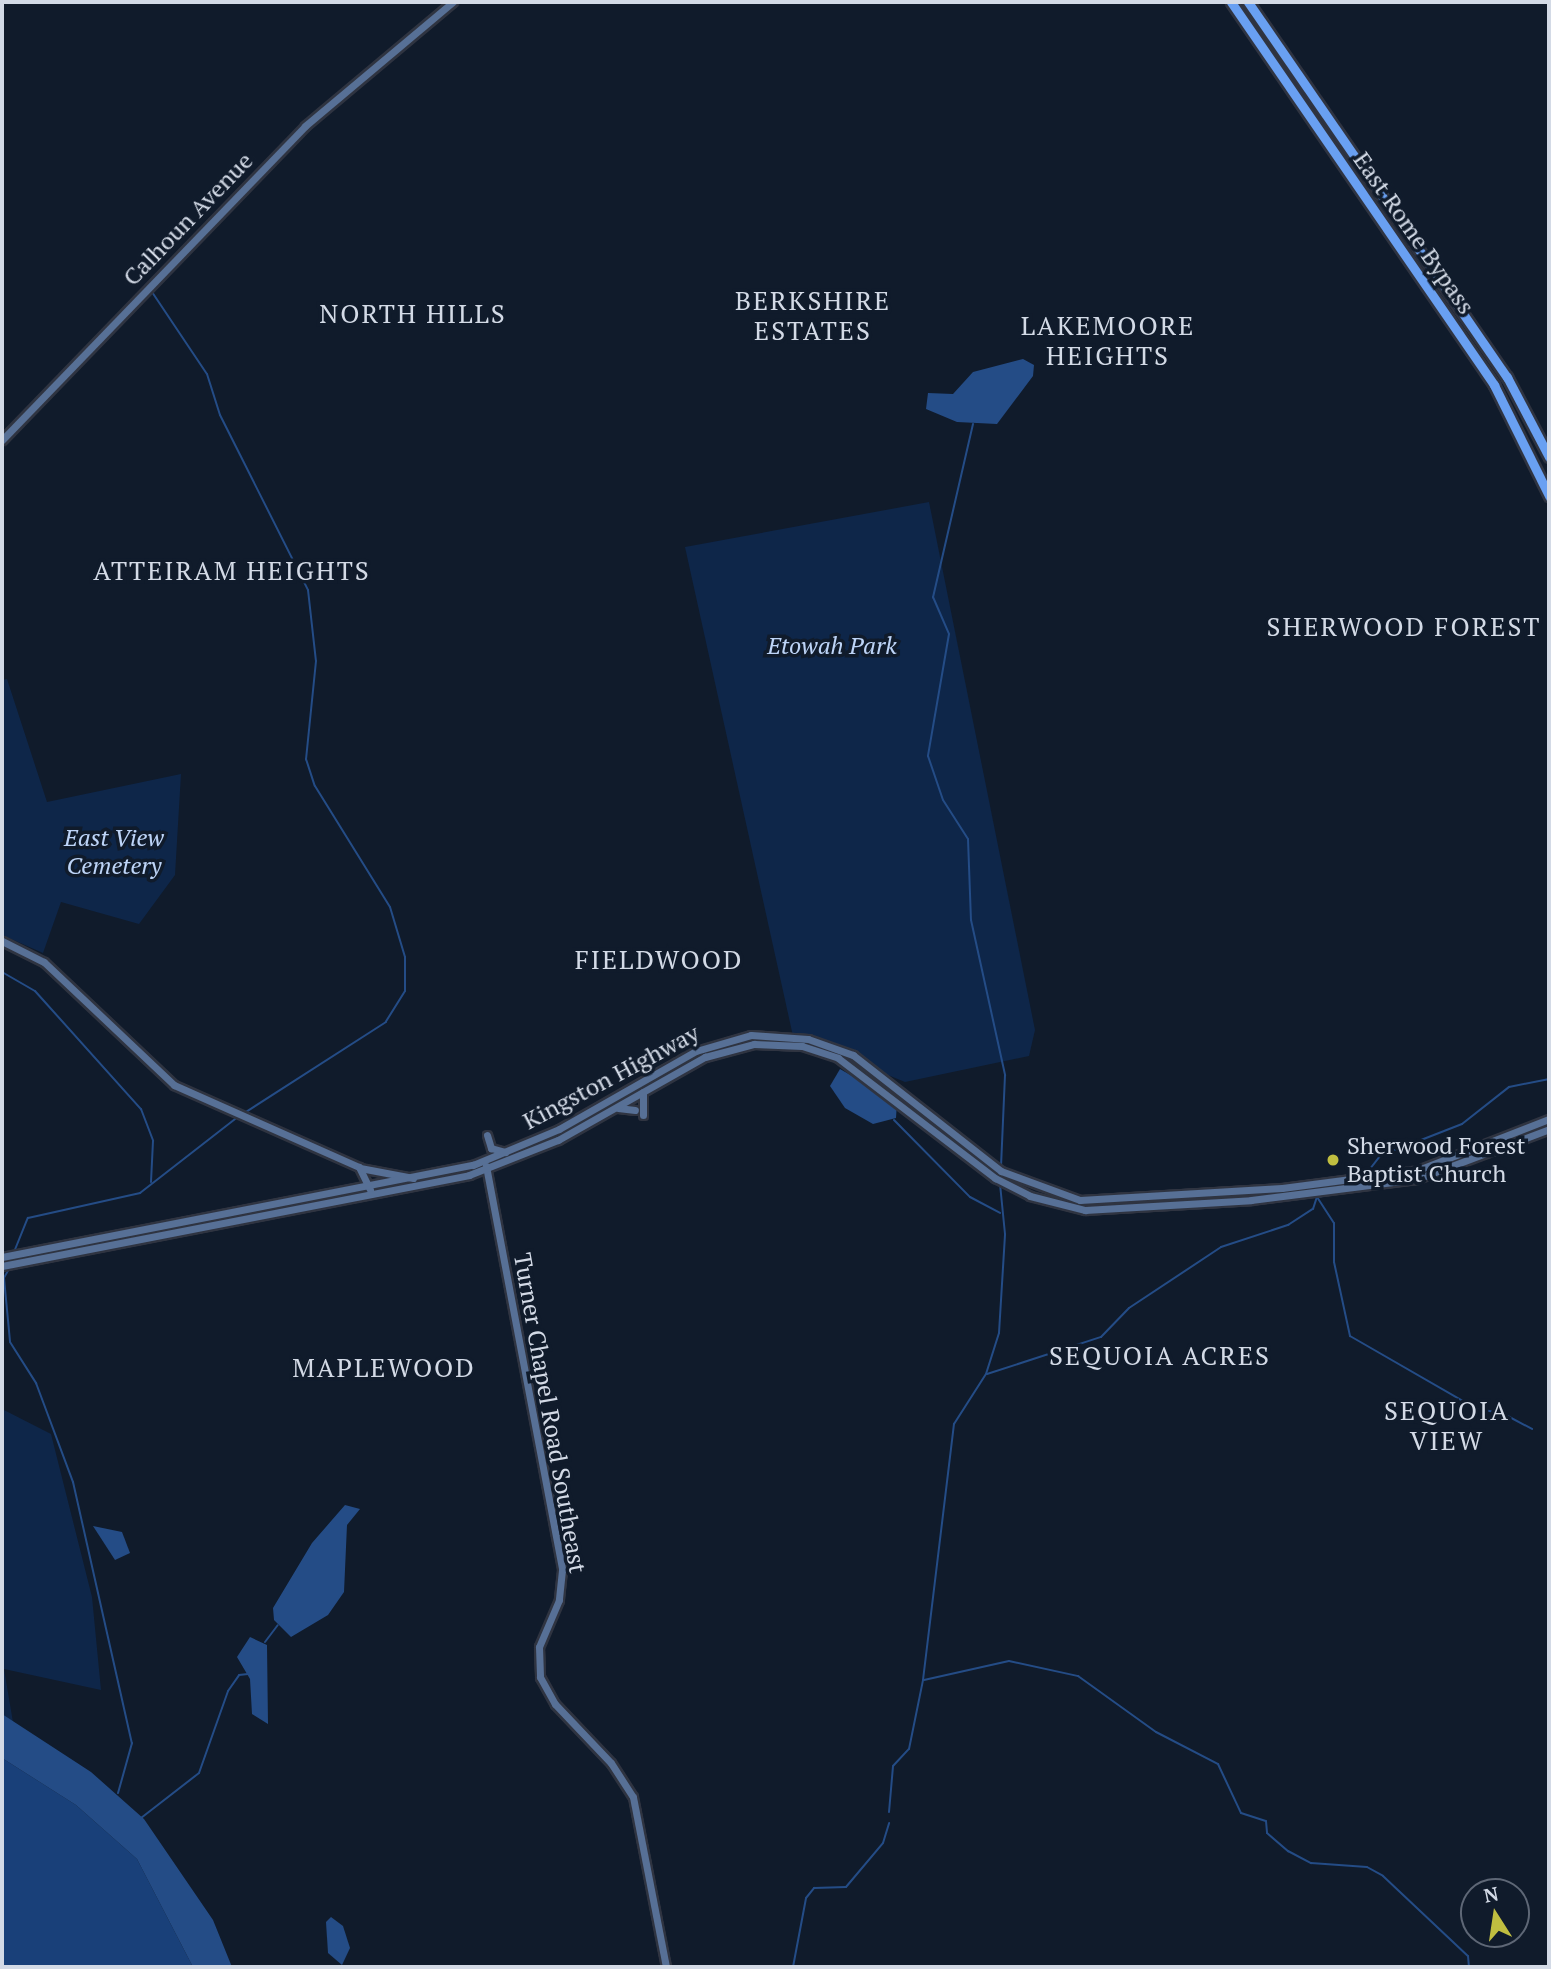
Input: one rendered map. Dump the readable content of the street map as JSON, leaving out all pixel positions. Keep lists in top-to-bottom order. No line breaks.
{"streets":{"highway":["East Rome Bypass"],"main road":["Calhoun Avenue","Kingston Highway","Turner Chapel Road Southeast"]},"crossings":[["Kingston Highway","Turner Chapel Road Southeast"]],"districts":["BERKSHIRE ESTATES","NORTH HILLS","LAKEMOORE HEIGHTS","ATTEIRAM HEIGHTS","SHERWOOD FOREST","FIELDWOOD","SEQUOIA ACRES","MAPLEWOOD","SEQUOIA VIEW"],"parks":["Etowah Park","East View Cemetery"],"places":["Sherwood Forest Baptist Church"],"north":"top"}
